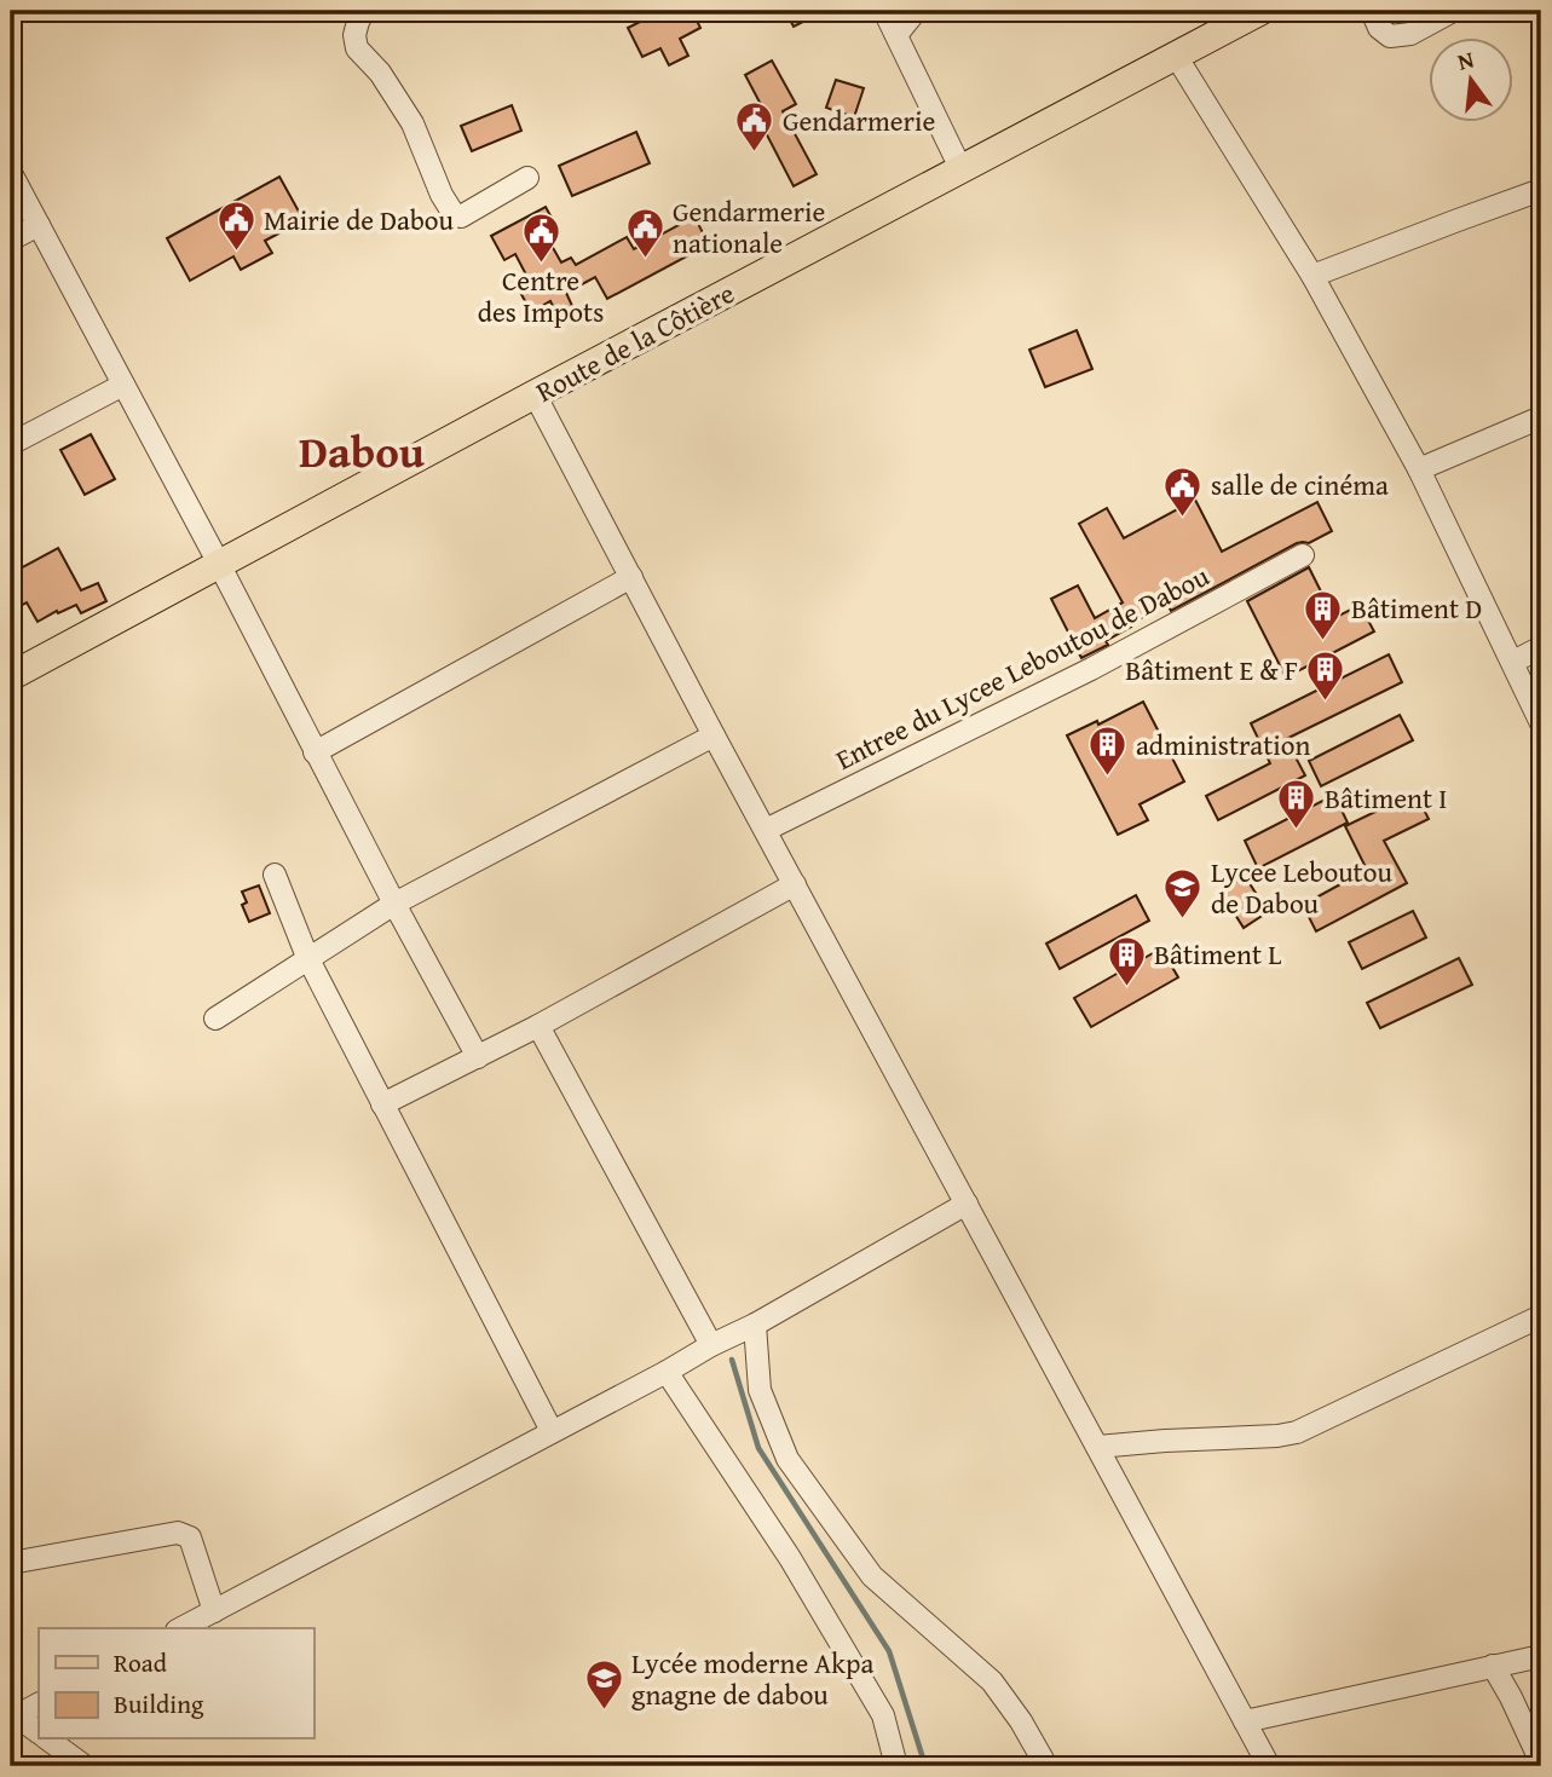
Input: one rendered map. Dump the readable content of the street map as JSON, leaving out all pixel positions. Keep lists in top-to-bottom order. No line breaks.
{"streets":{"main road":["Route de la Côtière"],"street":["Entree du Lycee Leboutou de Dabou"]},"districts":["Dabou"],"places":{"public building":["Gendarmerie","Mairie de Dabou","Gendarmerie nationale","Centre des Impots","salle de cinéma"],"building":["Bâtiment D","Bâtiment E & F","administration","Bâtiment I","Bâtiment L"],"school or university":["Lycee Leboutou de Dabou","Lycée moderne Akpa gnagne de dabou"]},"legend":["Road","Building"],"north":"top"}
